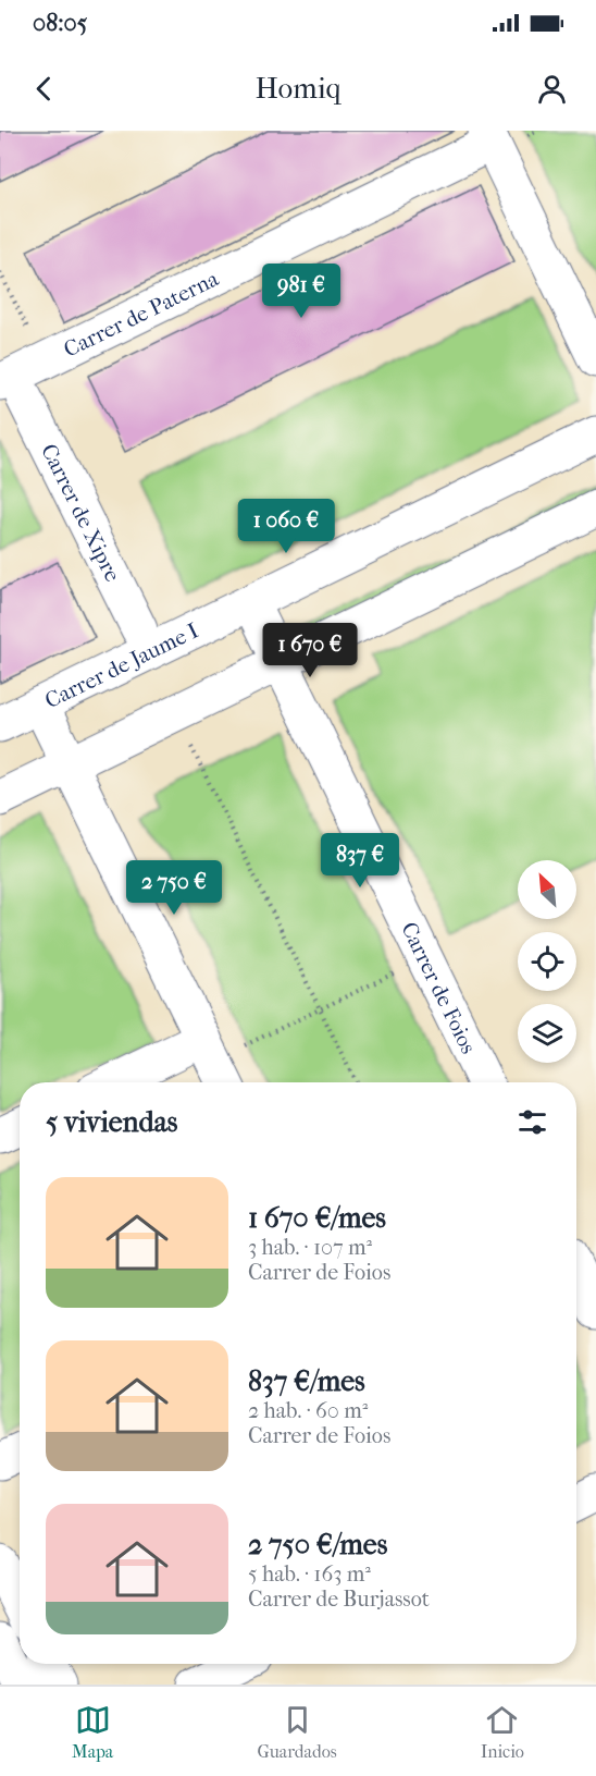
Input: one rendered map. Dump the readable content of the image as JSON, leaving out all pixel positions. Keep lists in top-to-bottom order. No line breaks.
{"streets":{"street":["Carrer de Paterna","Carrer de Xipre","Carrer de Jaume I","Carrer de Foios"]},"crossings":[["Carrer de Paterna","Carrer de Xipre"],["Carrer de Jaume I","Carrer de Foios"]],"north":"top left","page":{"status":"08:05","header":"Homiq","price":["981 €","1 060 €","1 670 €","837 €","2 750 €"],"heading":"5 viviendas","list":[{"name":"1 670 €/mes","note":"3 hab. · 107 m² · Carrer de Foios"},{"name":"837 €/mes","note":"2 hab. · 60 m² · Carrer de Foios"},{"name":"2 750 €/mes","note":"5 hab. · 163 m² · Carrer de Burjassot"}],"tabs":["Mapa","Guardados","Inicio"]}}
